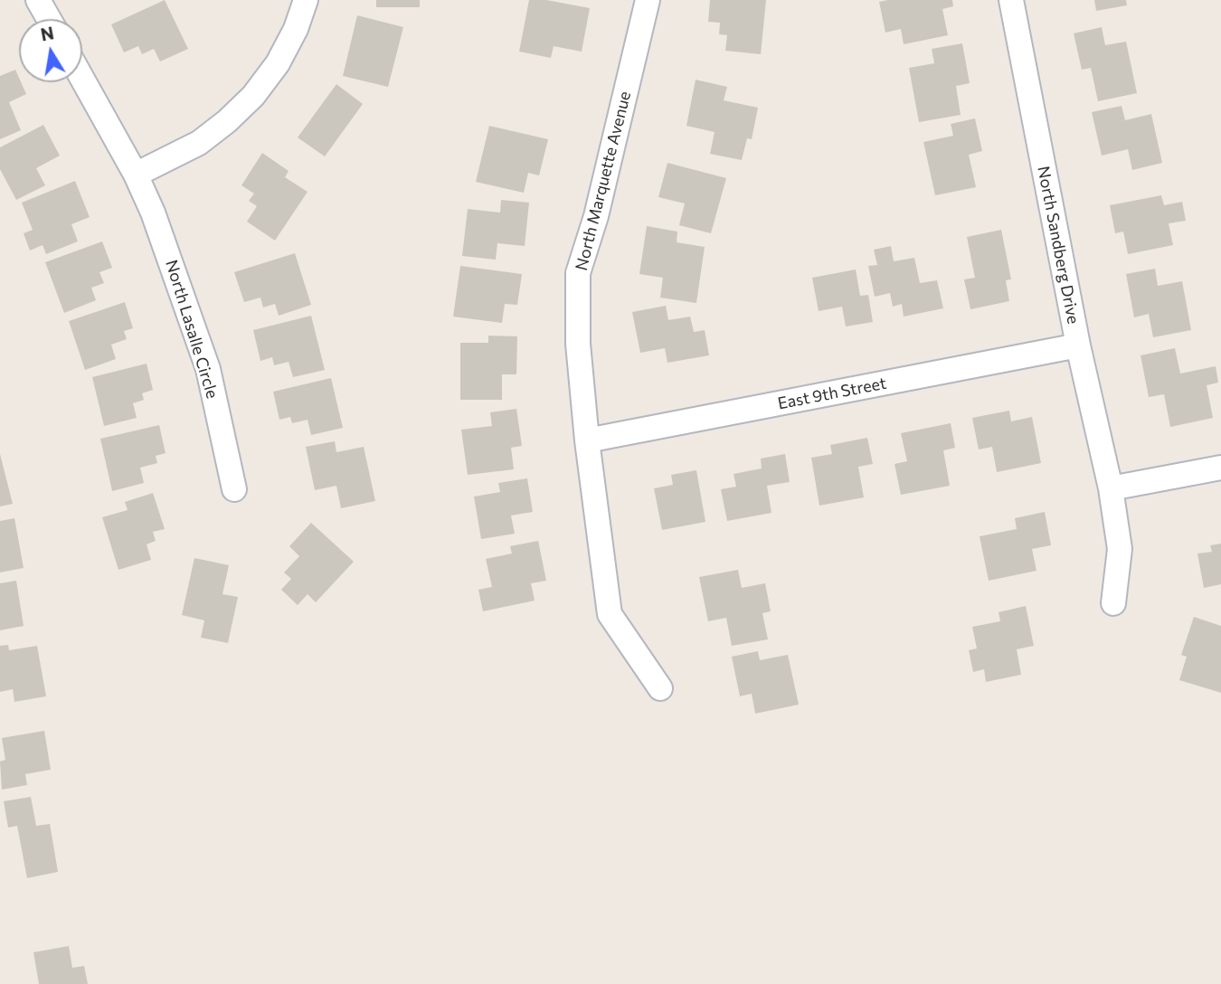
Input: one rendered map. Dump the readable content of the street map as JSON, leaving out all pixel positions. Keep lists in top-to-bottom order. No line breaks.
{"streets":{"street":["North Marquette Avenue","North Sandberg Drive","North Lasalle Circle","East 9th Street"]},"crossings":[["North Marquette Avenue","East 9th Street"],["North Sandberg Drive","East 9th Street"]],"north":"top"}
